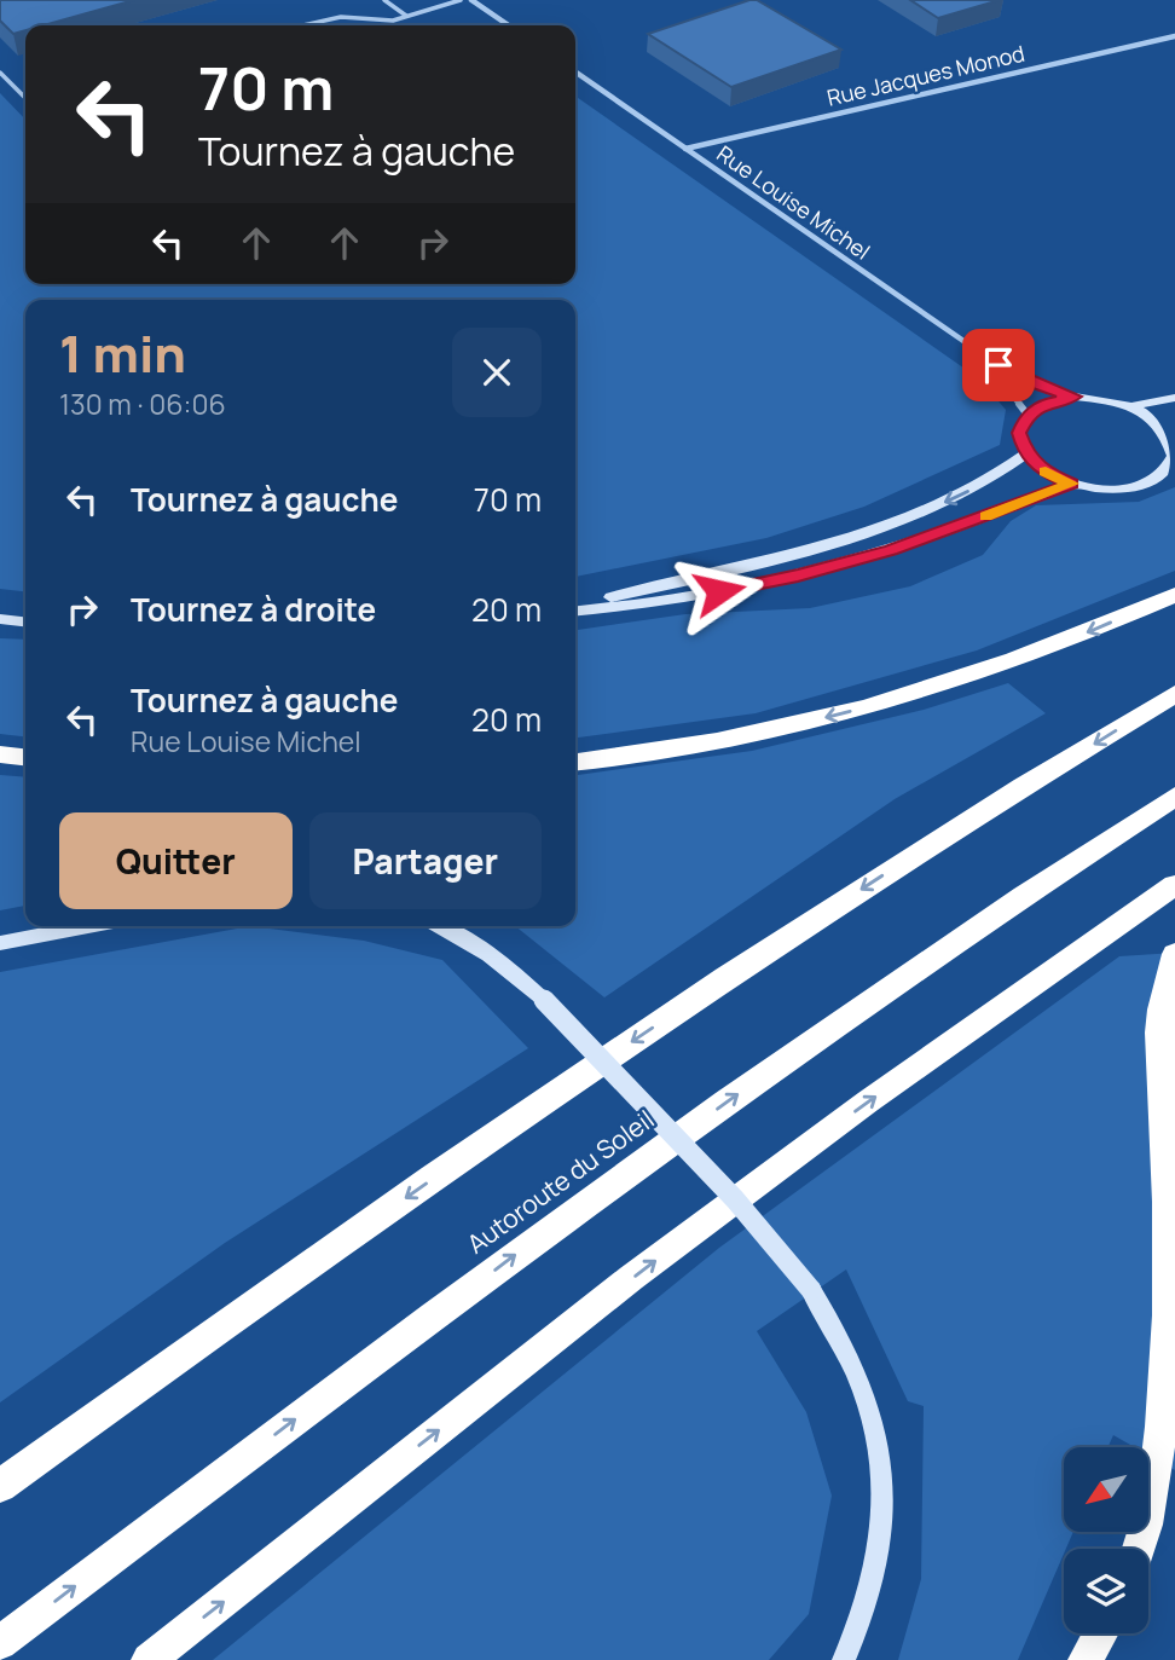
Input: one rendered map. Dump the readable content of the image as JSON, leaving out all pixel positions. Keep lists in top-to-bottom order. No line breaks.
{"streets":{"highway":["Autoroute du Soleil"],"street":["Rue Jacques Monod","Rue Louise Michel"]},"crossings":[["Rue Jacques Monod","Rue Louise Michel"]],"north":"bottom left","page":{"turn":["70 m","Tournez à gauche"],"heading":["1 min","130 m · 06:06"],"list":[{"name":"Tournez à gauche","value":"70 m"},{"name":"Tournez à droite","value":"20 m"},{"name":"Tournez à gauche","note":"Rue Louise Michel","value":"20 m"}],"buttons":["Quitter","Partager"]}}
